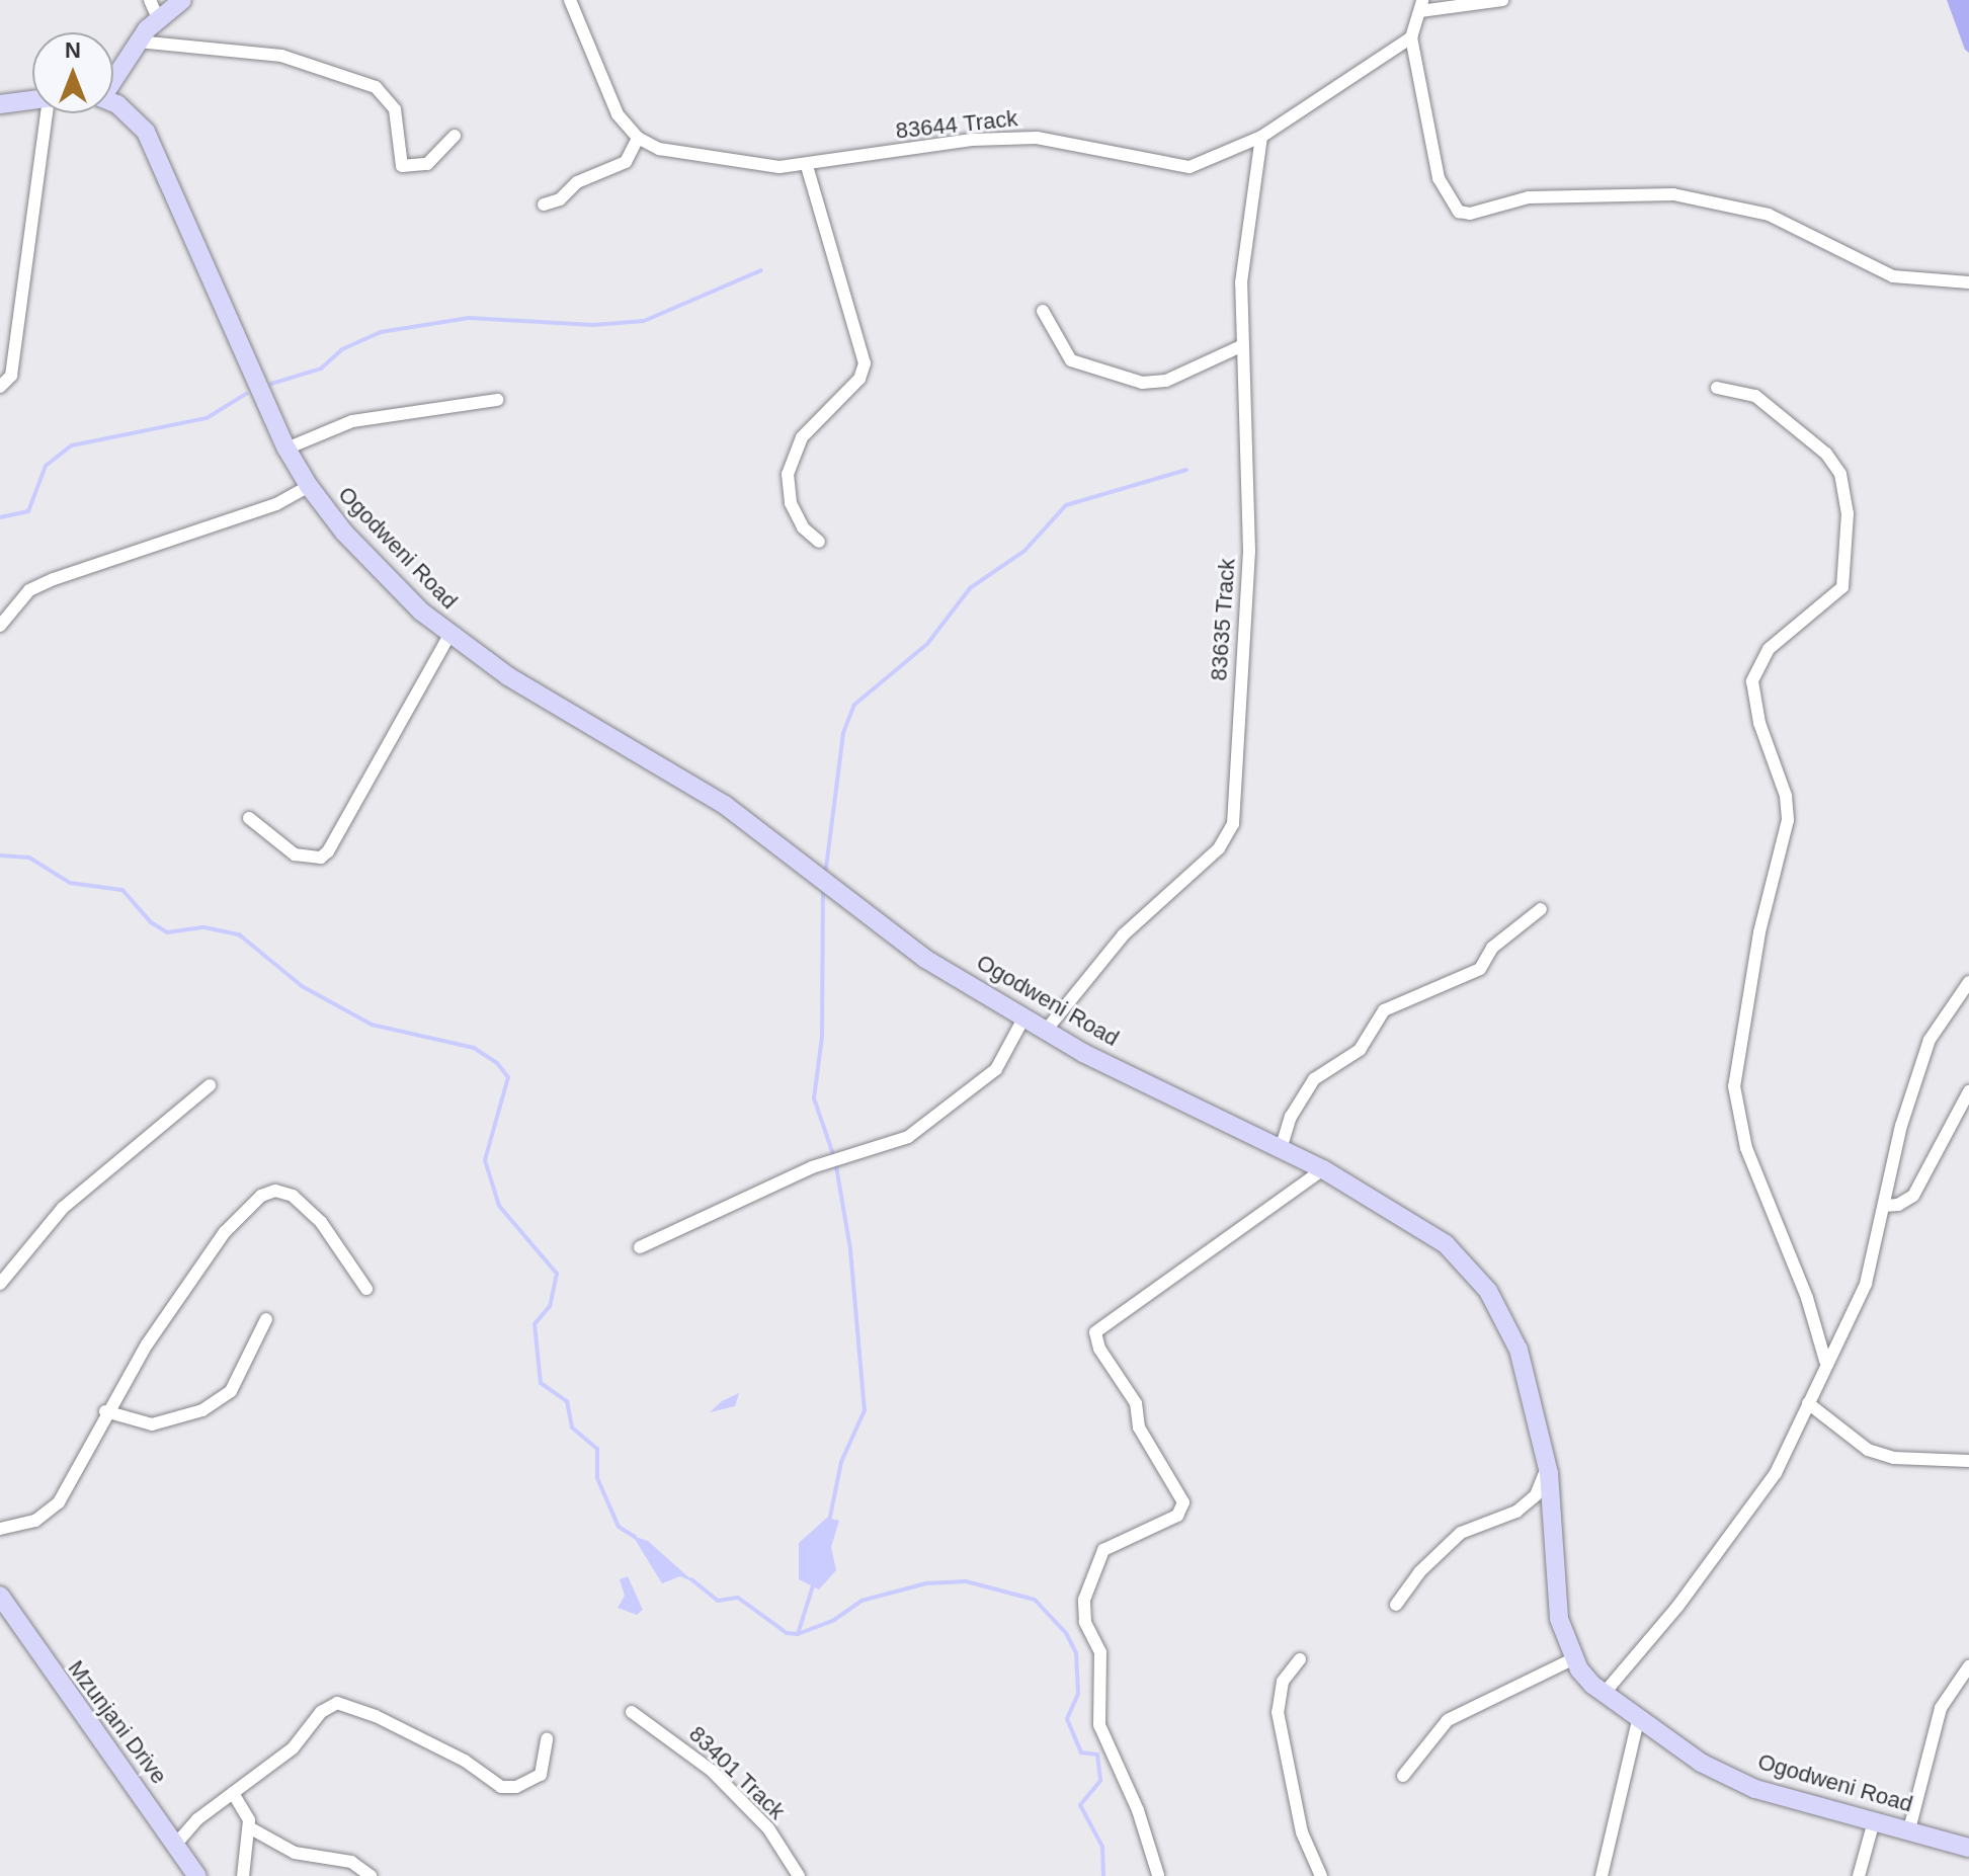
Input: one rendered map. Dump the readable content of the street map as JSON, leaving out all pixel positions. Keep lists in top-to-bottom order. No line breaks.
{"streets":{"street":["83644 Track","Ogodweni Road","83635 Track","Mzunjani Drive","83401 Track"]},"crossings":[["83644 Track","83635 Track"],["Ogodweni Road","83635 Track"]],"north":"top"}
